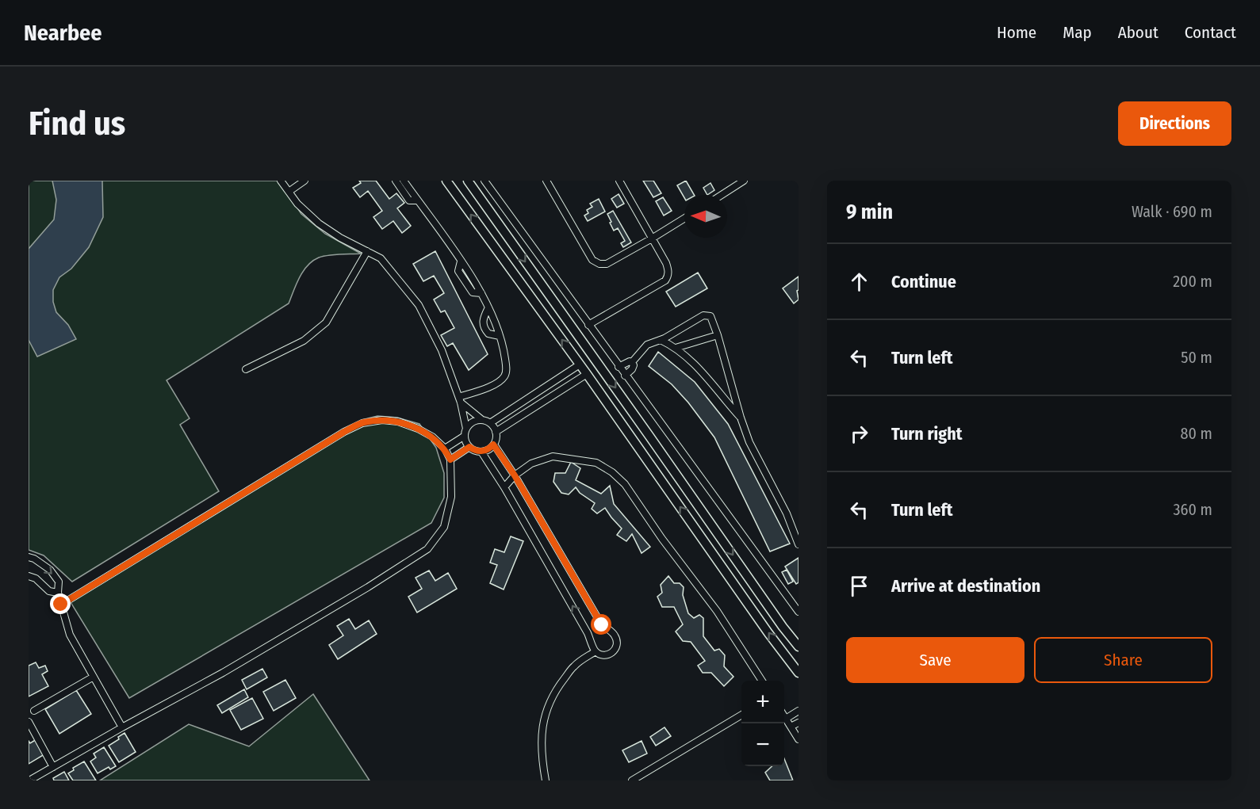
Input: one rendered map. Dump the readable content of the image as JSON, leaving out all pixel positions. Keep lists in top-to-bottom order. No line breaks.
{"north":"left","page":{"header":"Nearbee","nav":["Home","Map","About","Contact"],"buttons":["Directions",["Save","Share"]],"title":"Find us","heading":["9 min","Walk · 690 m"],"list":[["Continue","200 m"],["Turn left","50 m"],["Turn right","80 m"],["Turn left","360 m"],"Arrive at destination"],"map_buttons":["+","−"]}}
